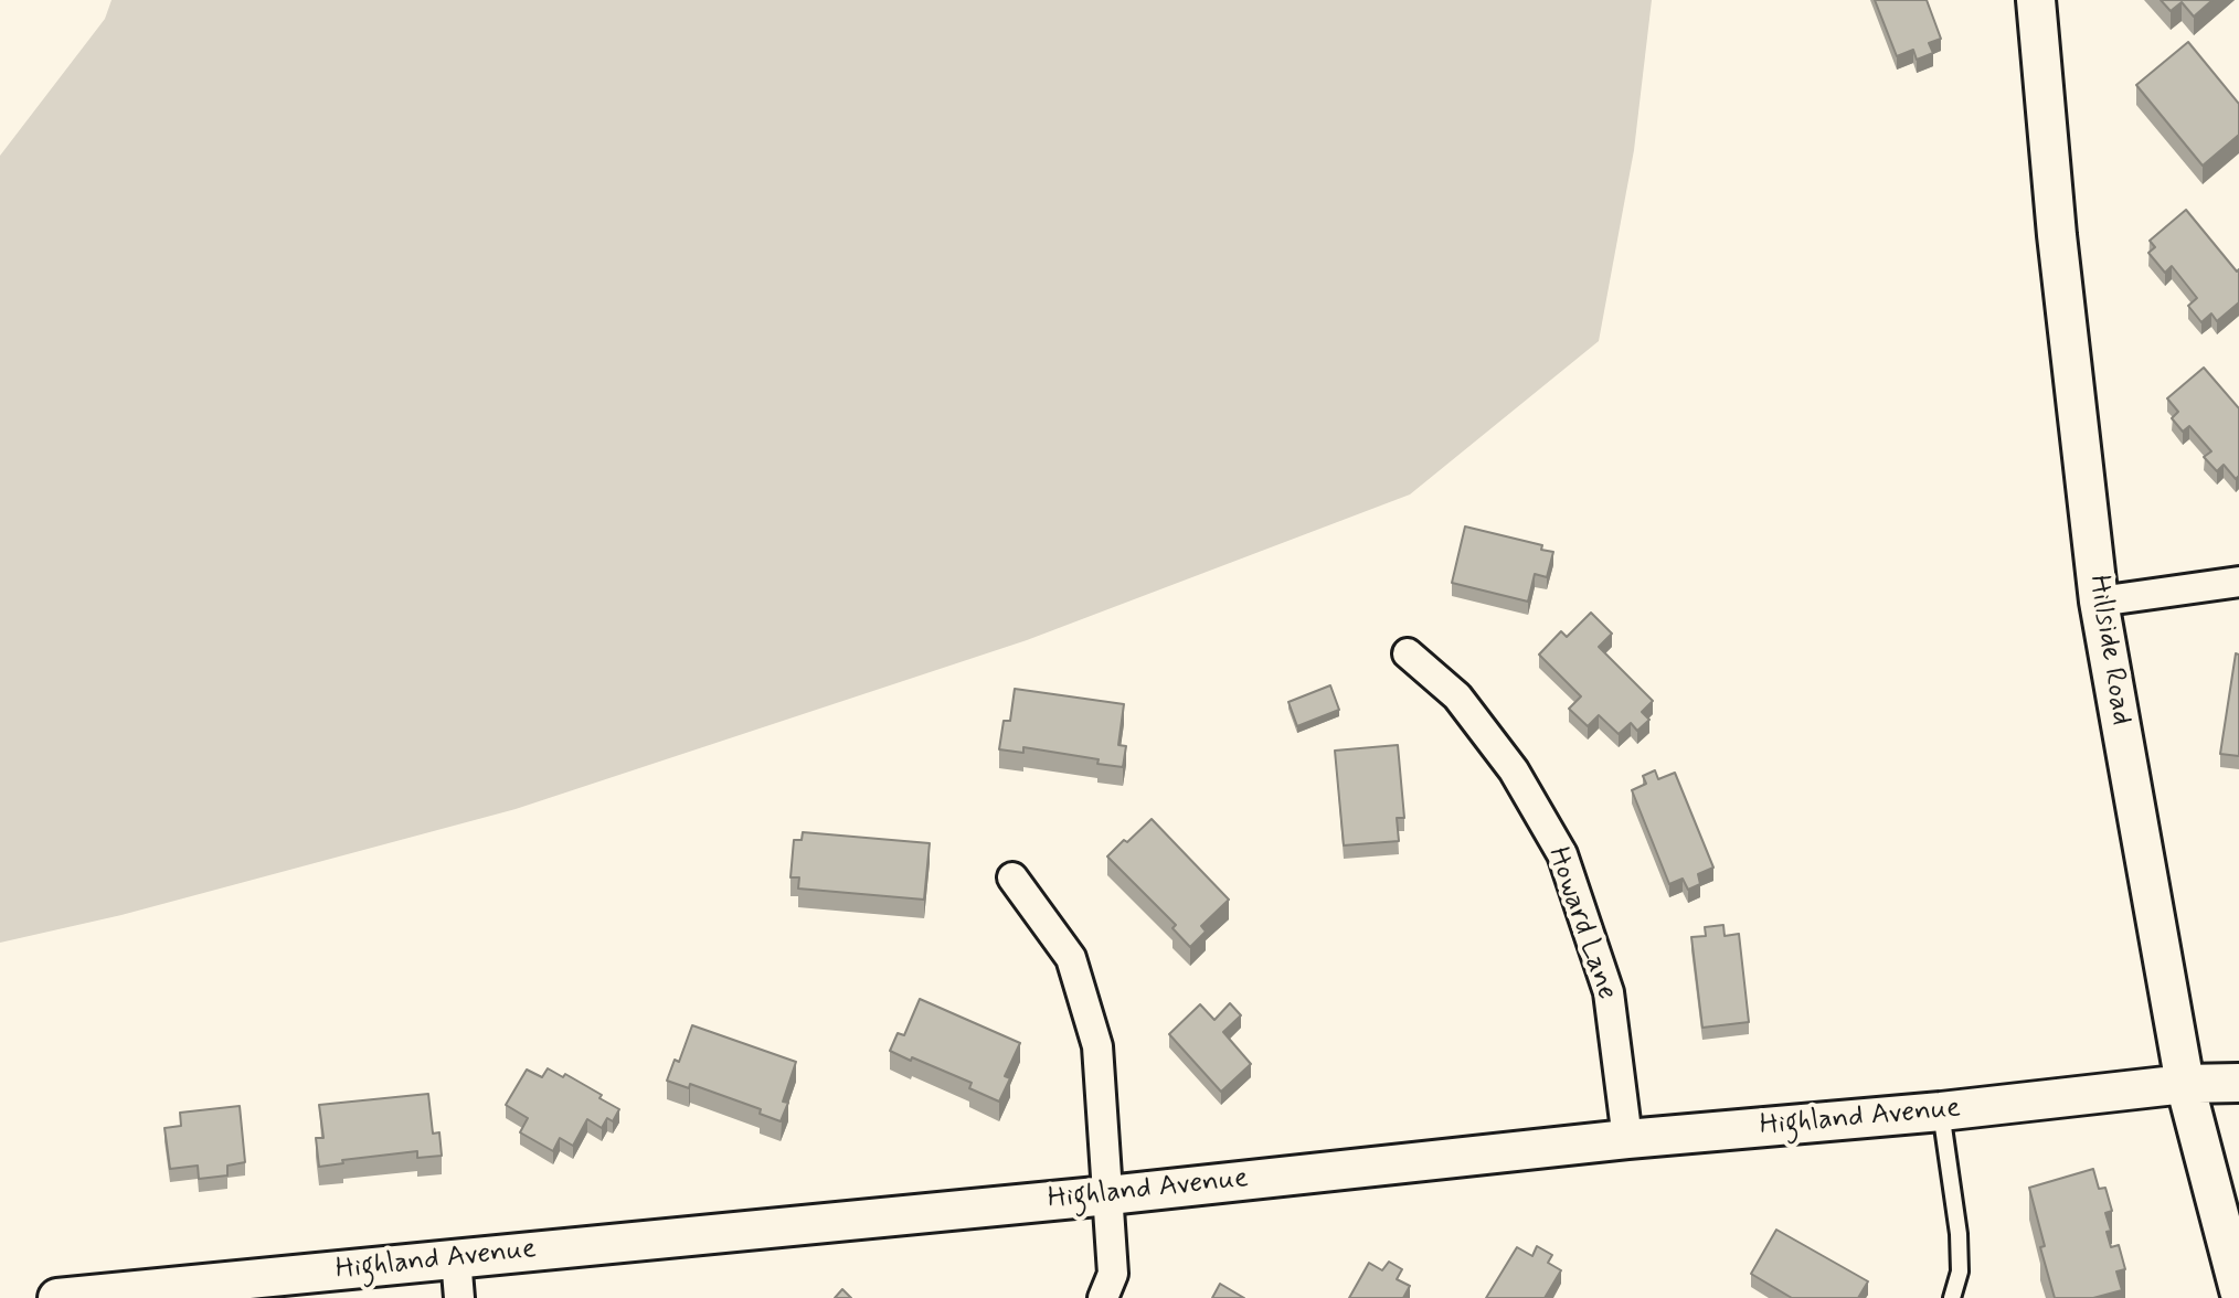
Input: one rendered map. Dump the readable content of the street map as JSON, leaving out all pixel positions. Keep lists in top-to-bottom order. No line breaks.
{"streets":{"street":["Hillside Road","Howard Lane","Highland Avenue"]},"crossings":[["Hillside Road","Highland Avenue"],["Howard Lane","Highland Avenue"]]}
